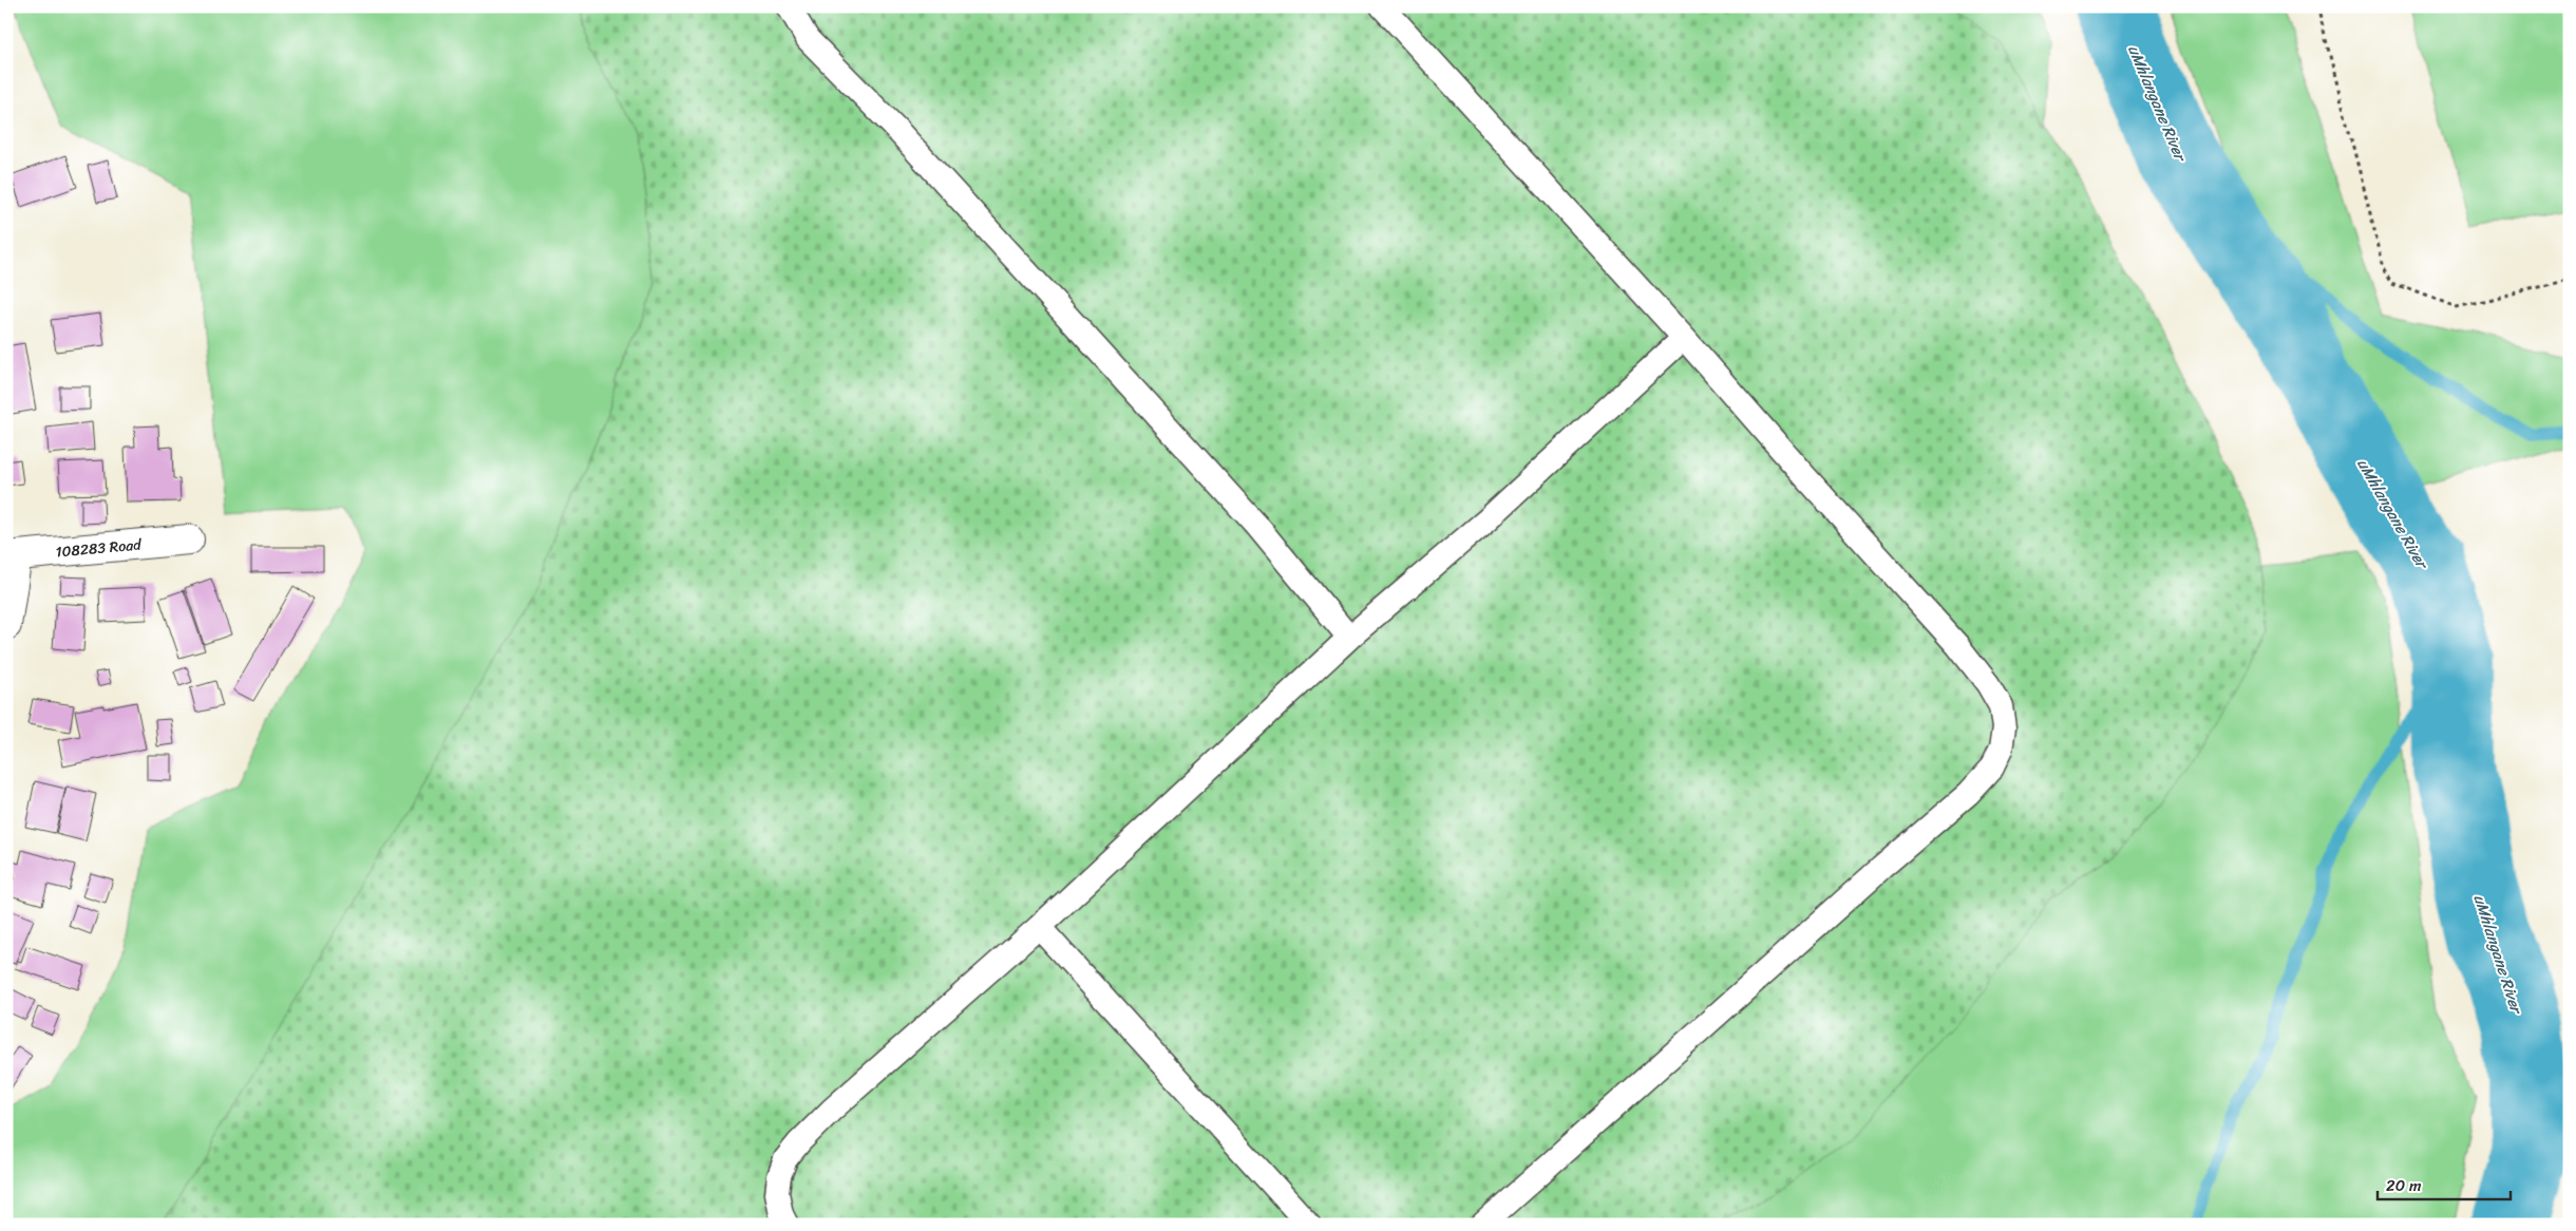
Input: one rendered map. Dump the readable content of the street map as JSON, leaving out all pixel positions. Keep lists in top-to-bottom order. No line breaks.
{"streets":{"street":["108283 Road"]},"water":["uMhlangane River"],"scale_bar":"20 m"}
